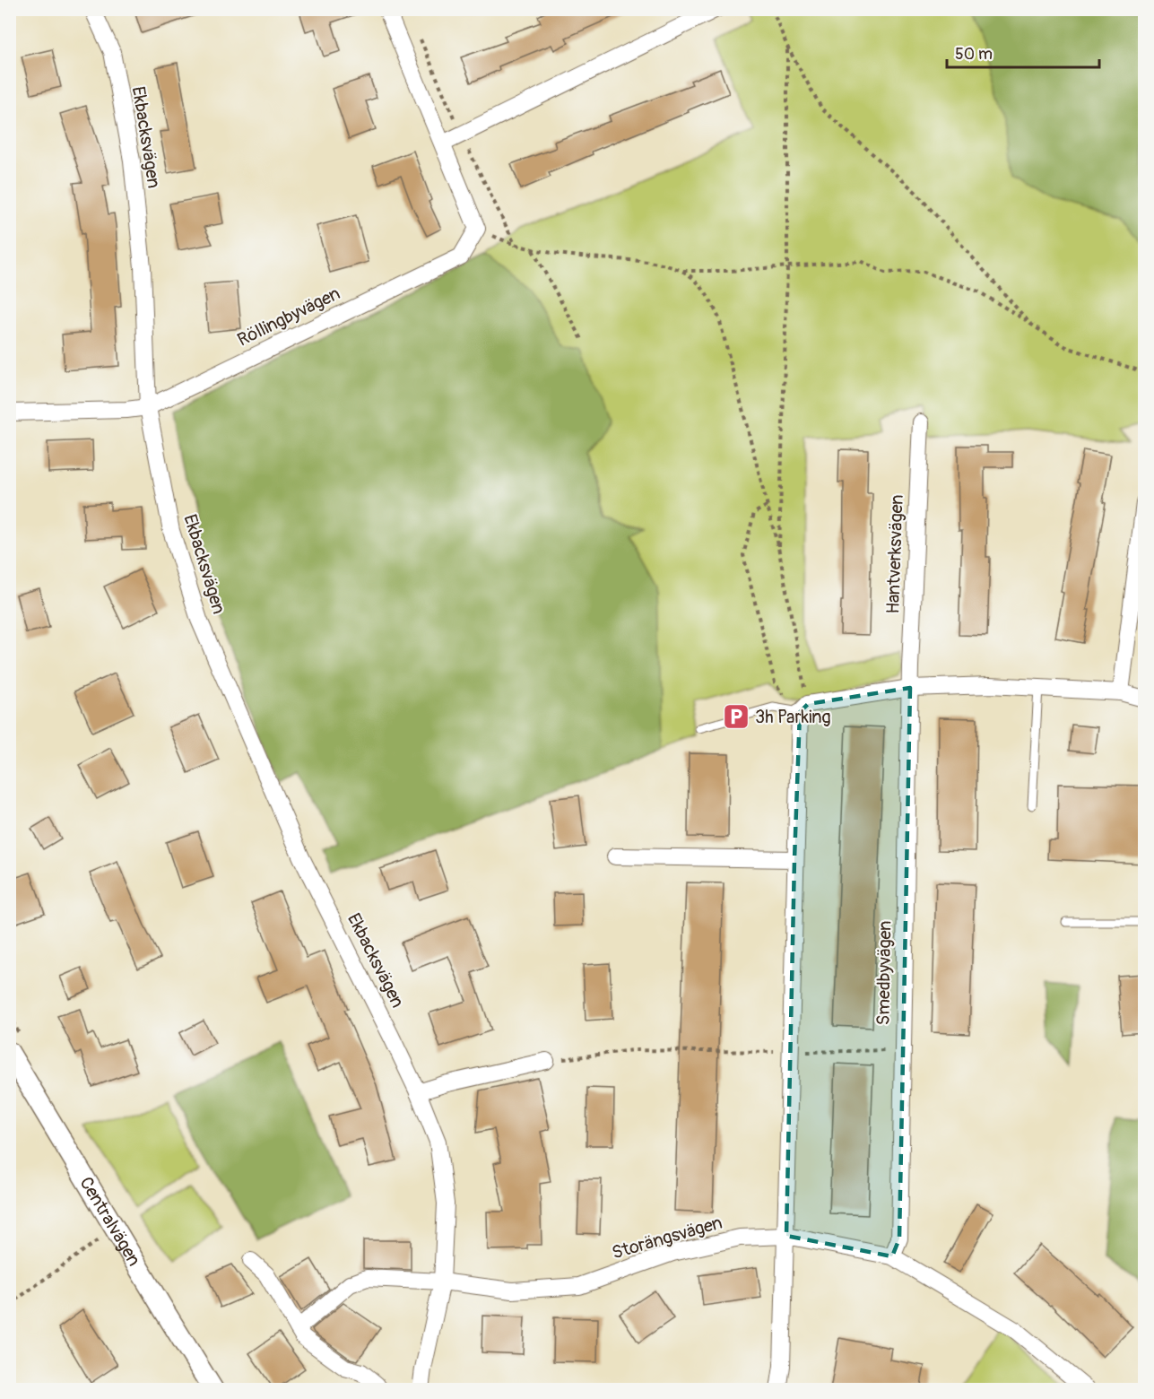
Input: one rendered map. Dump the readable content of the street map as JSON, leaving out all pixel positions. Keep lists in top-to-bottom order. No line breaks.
{"streets":{"street":["Ekbacksvägen","Röllingbyvägen","Hantverksvägen","Smedbyvägen","Centralvägen","Storängsvägen"]},"crossings":[["Ekbacksvägen","Röllingbyvägen"],["Ekbacksvägen","Storängsvägen"],["Hantverksvägen","Smedbyvägen"],["Smedbyvägen","Storängsvägen"]],"places":{"parking":["3h Parking"]},"scale_bar":"50 m"}
